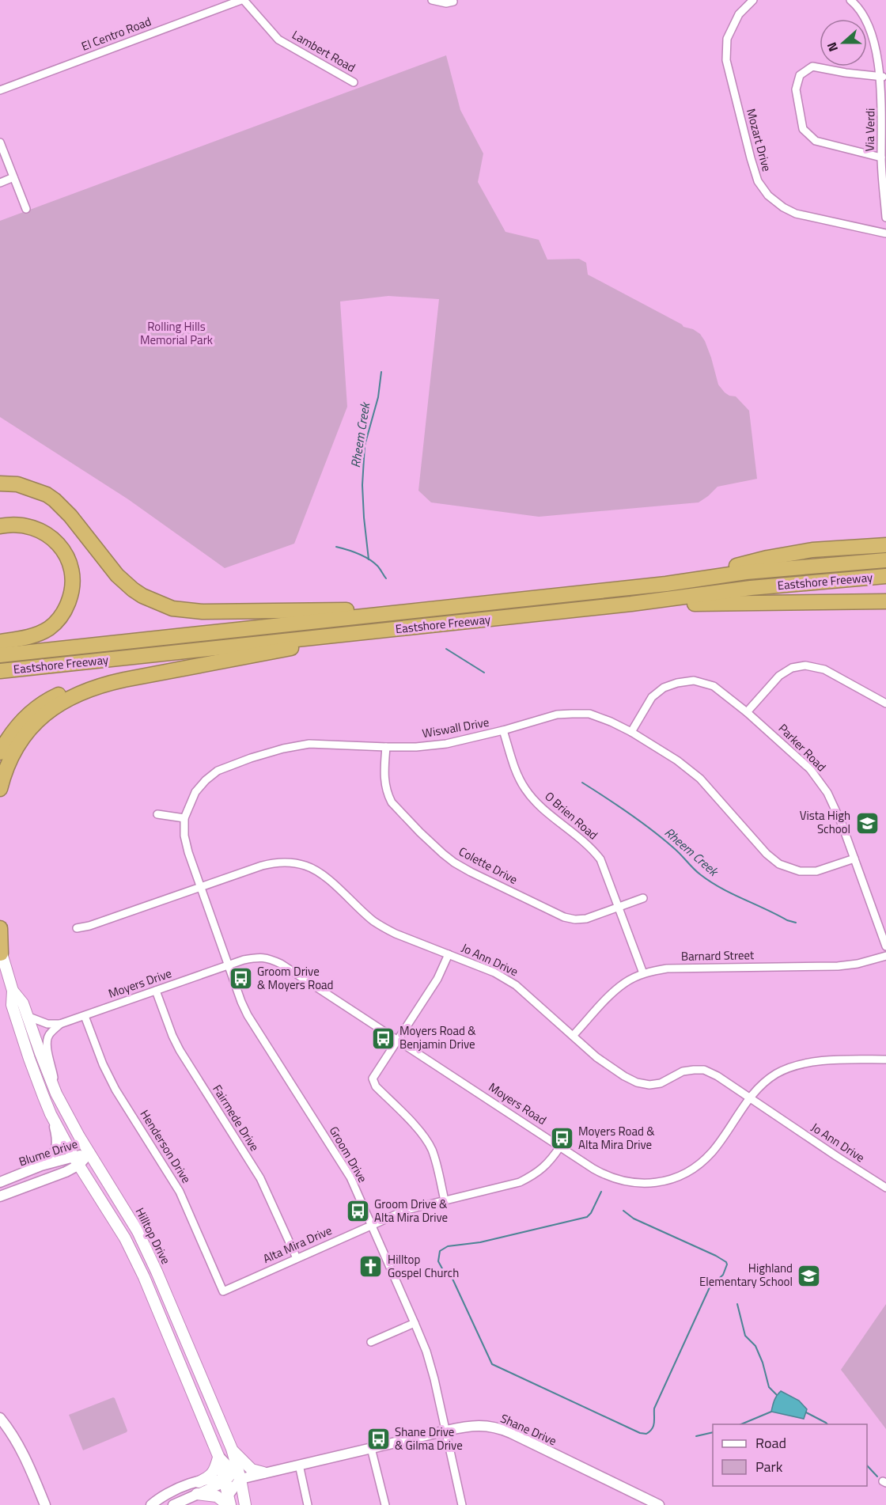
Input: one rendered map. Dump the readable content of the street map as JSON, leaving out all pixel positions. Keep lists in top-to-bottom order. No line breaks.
{"streets":{"highway":["Eastshore Freeway"],"main road":["Hilltop Drive"],"street":["El Centro Road","Lambert Road","Via Verdi","Mozart Drive","Wiswall Drive","Parker Road","O Brien Road","Colette Drive","Barnard Street","Jo Ann Drive","Moyers Drive","Moyers Road","Fairmede Drive","Henderson Drive","Blume Drive","Groom Drive","Alta Mira Drive","Shane Drive"]},"crossings":[["El Centro Road","Lambert Road"],["Wiswall Drive","Parker Road"],["Wiswall Drive","O Brien Road"],["Wiswall Drive","Colette Drive"],["Wiswall Drive","Jo Ann Drive"],["Wiswall Drive","Moyers Drive"],["Wiswall Drive","Moyers Road"],["Wiswall Drive","Groom Drive"],["O Brien Road","Colette Drive"],["O Brien Road","Barnard Street"],["Barnard Street","Jo Ann Drive"],["Jo Ann Drive","Moyers Road"],["Moyers Drive","Moyers Road"],["Moyers Drive","Fairmede Drive"],["Moyers Drive","Henderson Drive"],["Moyers Drive","Groom Drive"],["Moyers Road","Groom Drive"],["Moyers Road","Alta Mira Drive"],["Fairmede Drive","Alta Mira Drive"],["Henderson Drive","Alta Mira Drive"],["Blume Drive","Hilltop Drive"],["Groom Drive","Alta Mira Drive"],["Groom Drive","Shane Drive"],["Hilltop Drive","Shane Drive"]],"water":["Rheem Creek"],"parks":["Rolling Hills Memorial Park"],"places":{"school or university":["Vista High School","Highland Elementary School"],"bus stop":["Groom Drive & Moyers Road","Moyers Road & Benjamin Drive","Moyers Road & Alta Mira Drive","Groom Drive & Alta Mira Drive","Shane Drive & Gilma Drive"],"church":["Hilltop Gospel Church"]},"legend":["Road","Park"],"north":"left"}
